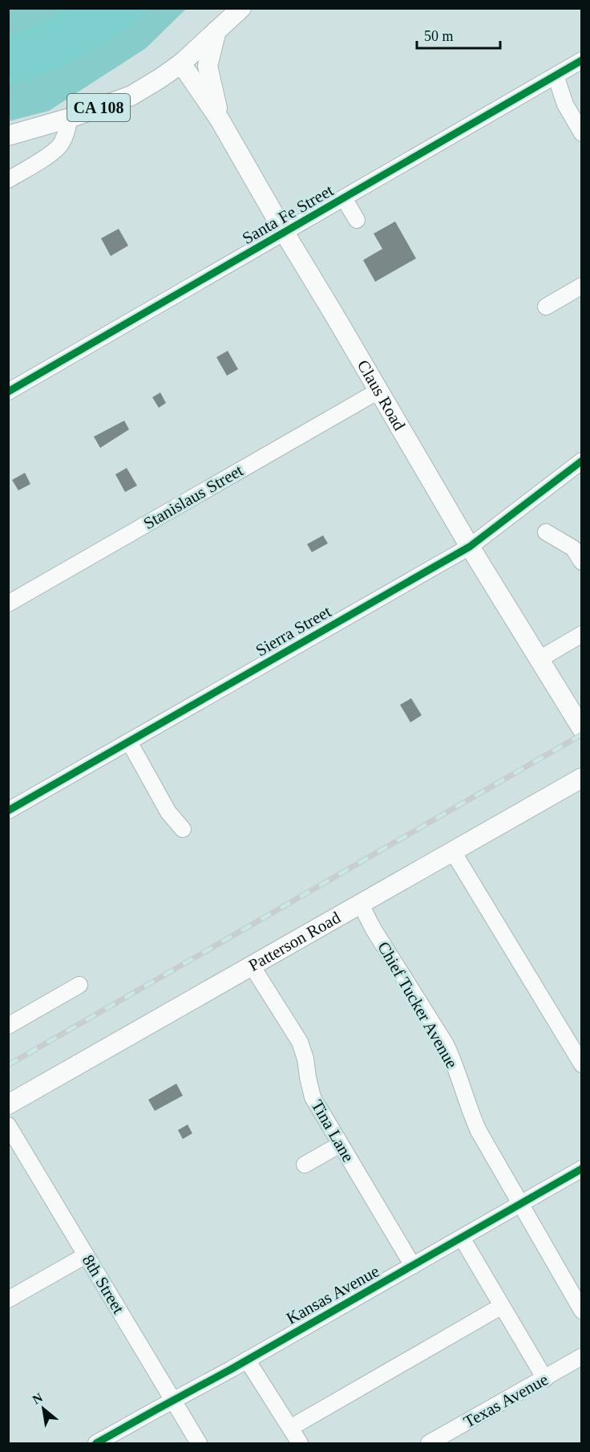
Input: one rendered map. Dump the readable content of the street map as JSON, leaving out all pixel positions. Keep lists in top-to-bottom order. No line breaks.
{"streets":{"main road":["CA 108","Claus Road","Patterson Road"],"street":["Santa Fe Street","Stanislaus Street","Sierra Street","Chief Tucker Avenue","Tina Lane","8th Street","Kansas Avenue","Texas Avenue"]},"crossings":[["CA 108","Claus Road"],["Santa Fe Street","Claus Road"],["Claus Road","Stanislaus Street"],["Claus Road","Sierra Street"],["Patterson Road","Chief Tucker Avenue"],["Patterson Road","Tina Lane"],["Chief Tucker Avenue","Kansas Avenue"],["Tina Lane","Kansas Avenue"],["8th Street","Kansas Avenue"]],"scale_bar":"50 m","north":"top left"}
